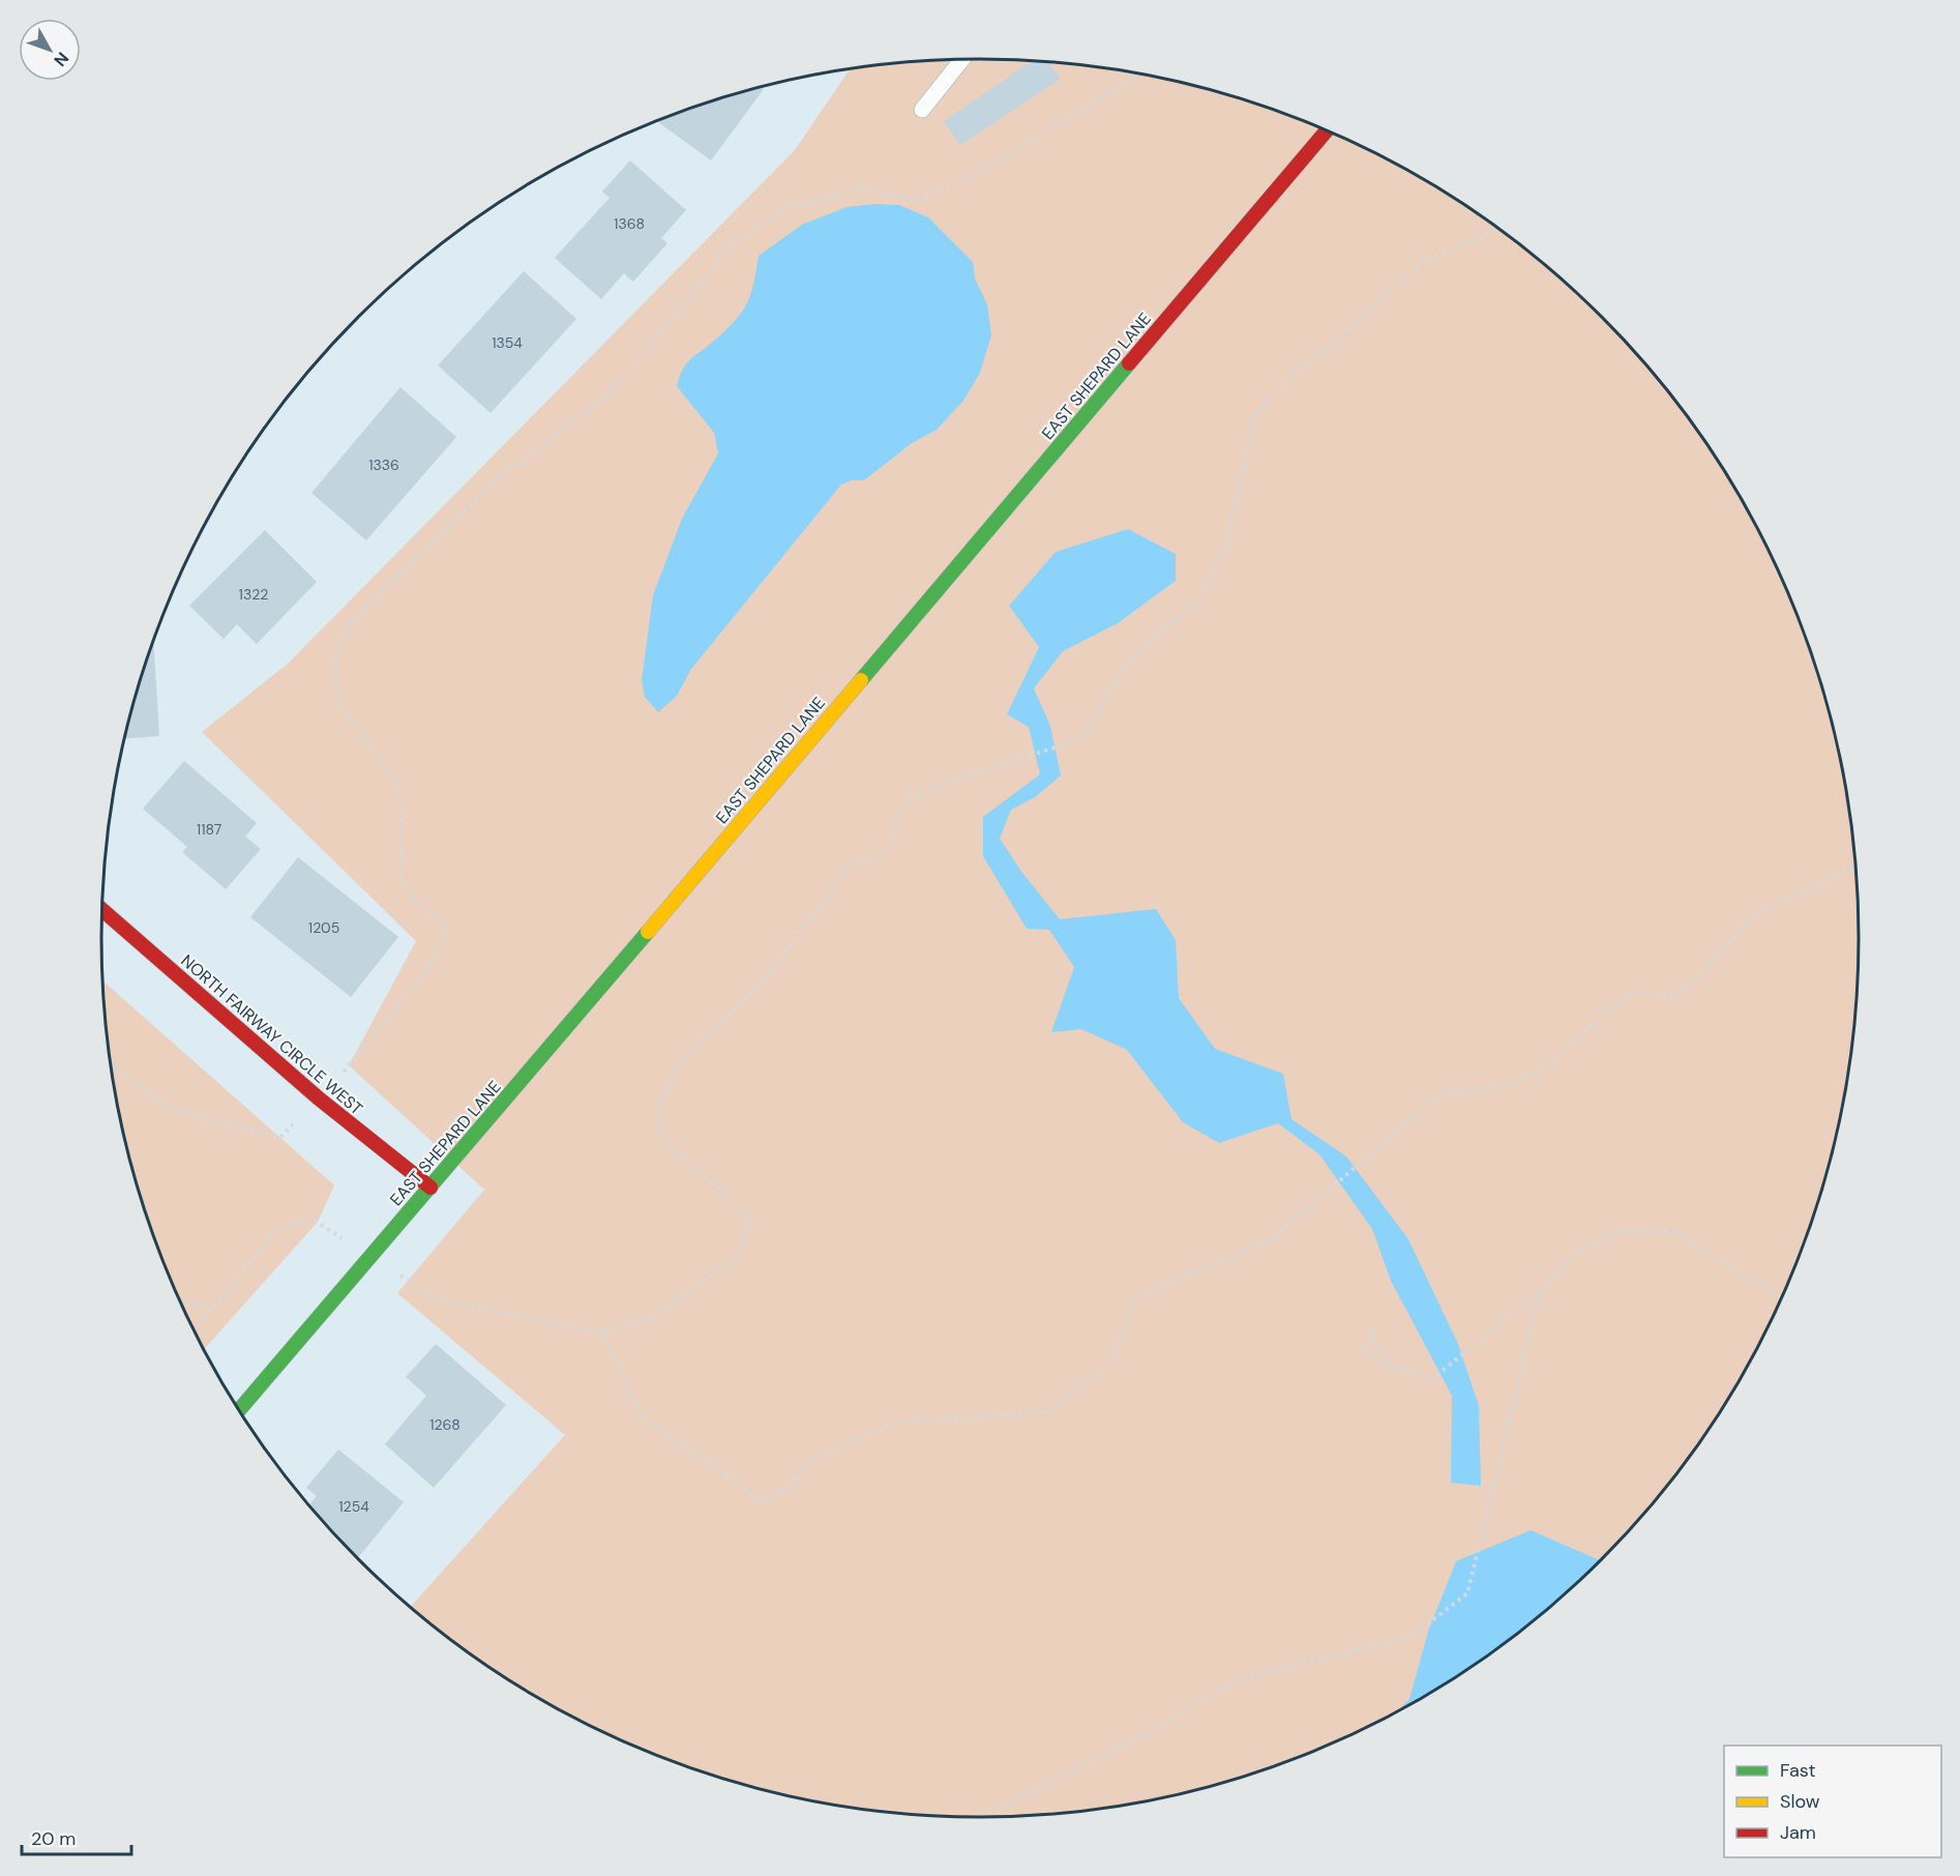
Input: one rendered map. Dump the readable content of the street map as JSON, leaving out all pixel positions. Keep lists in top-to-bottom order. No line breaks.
{"streets":{"street":["EAST SHEPARD LANE","NORTH FAIRWAY CIRCLE WEST"]},"crossings":[["EAST SHEPARD LANE","NORTH FAIRWAY CIRCLE WEST"]],"house_numbers":["1368","1354","1336","1322","1187","1205","1268","1254"],"legend":["Fast","Slow","Jam"],"scale_bar":"20 m","north":"bottom right"}
